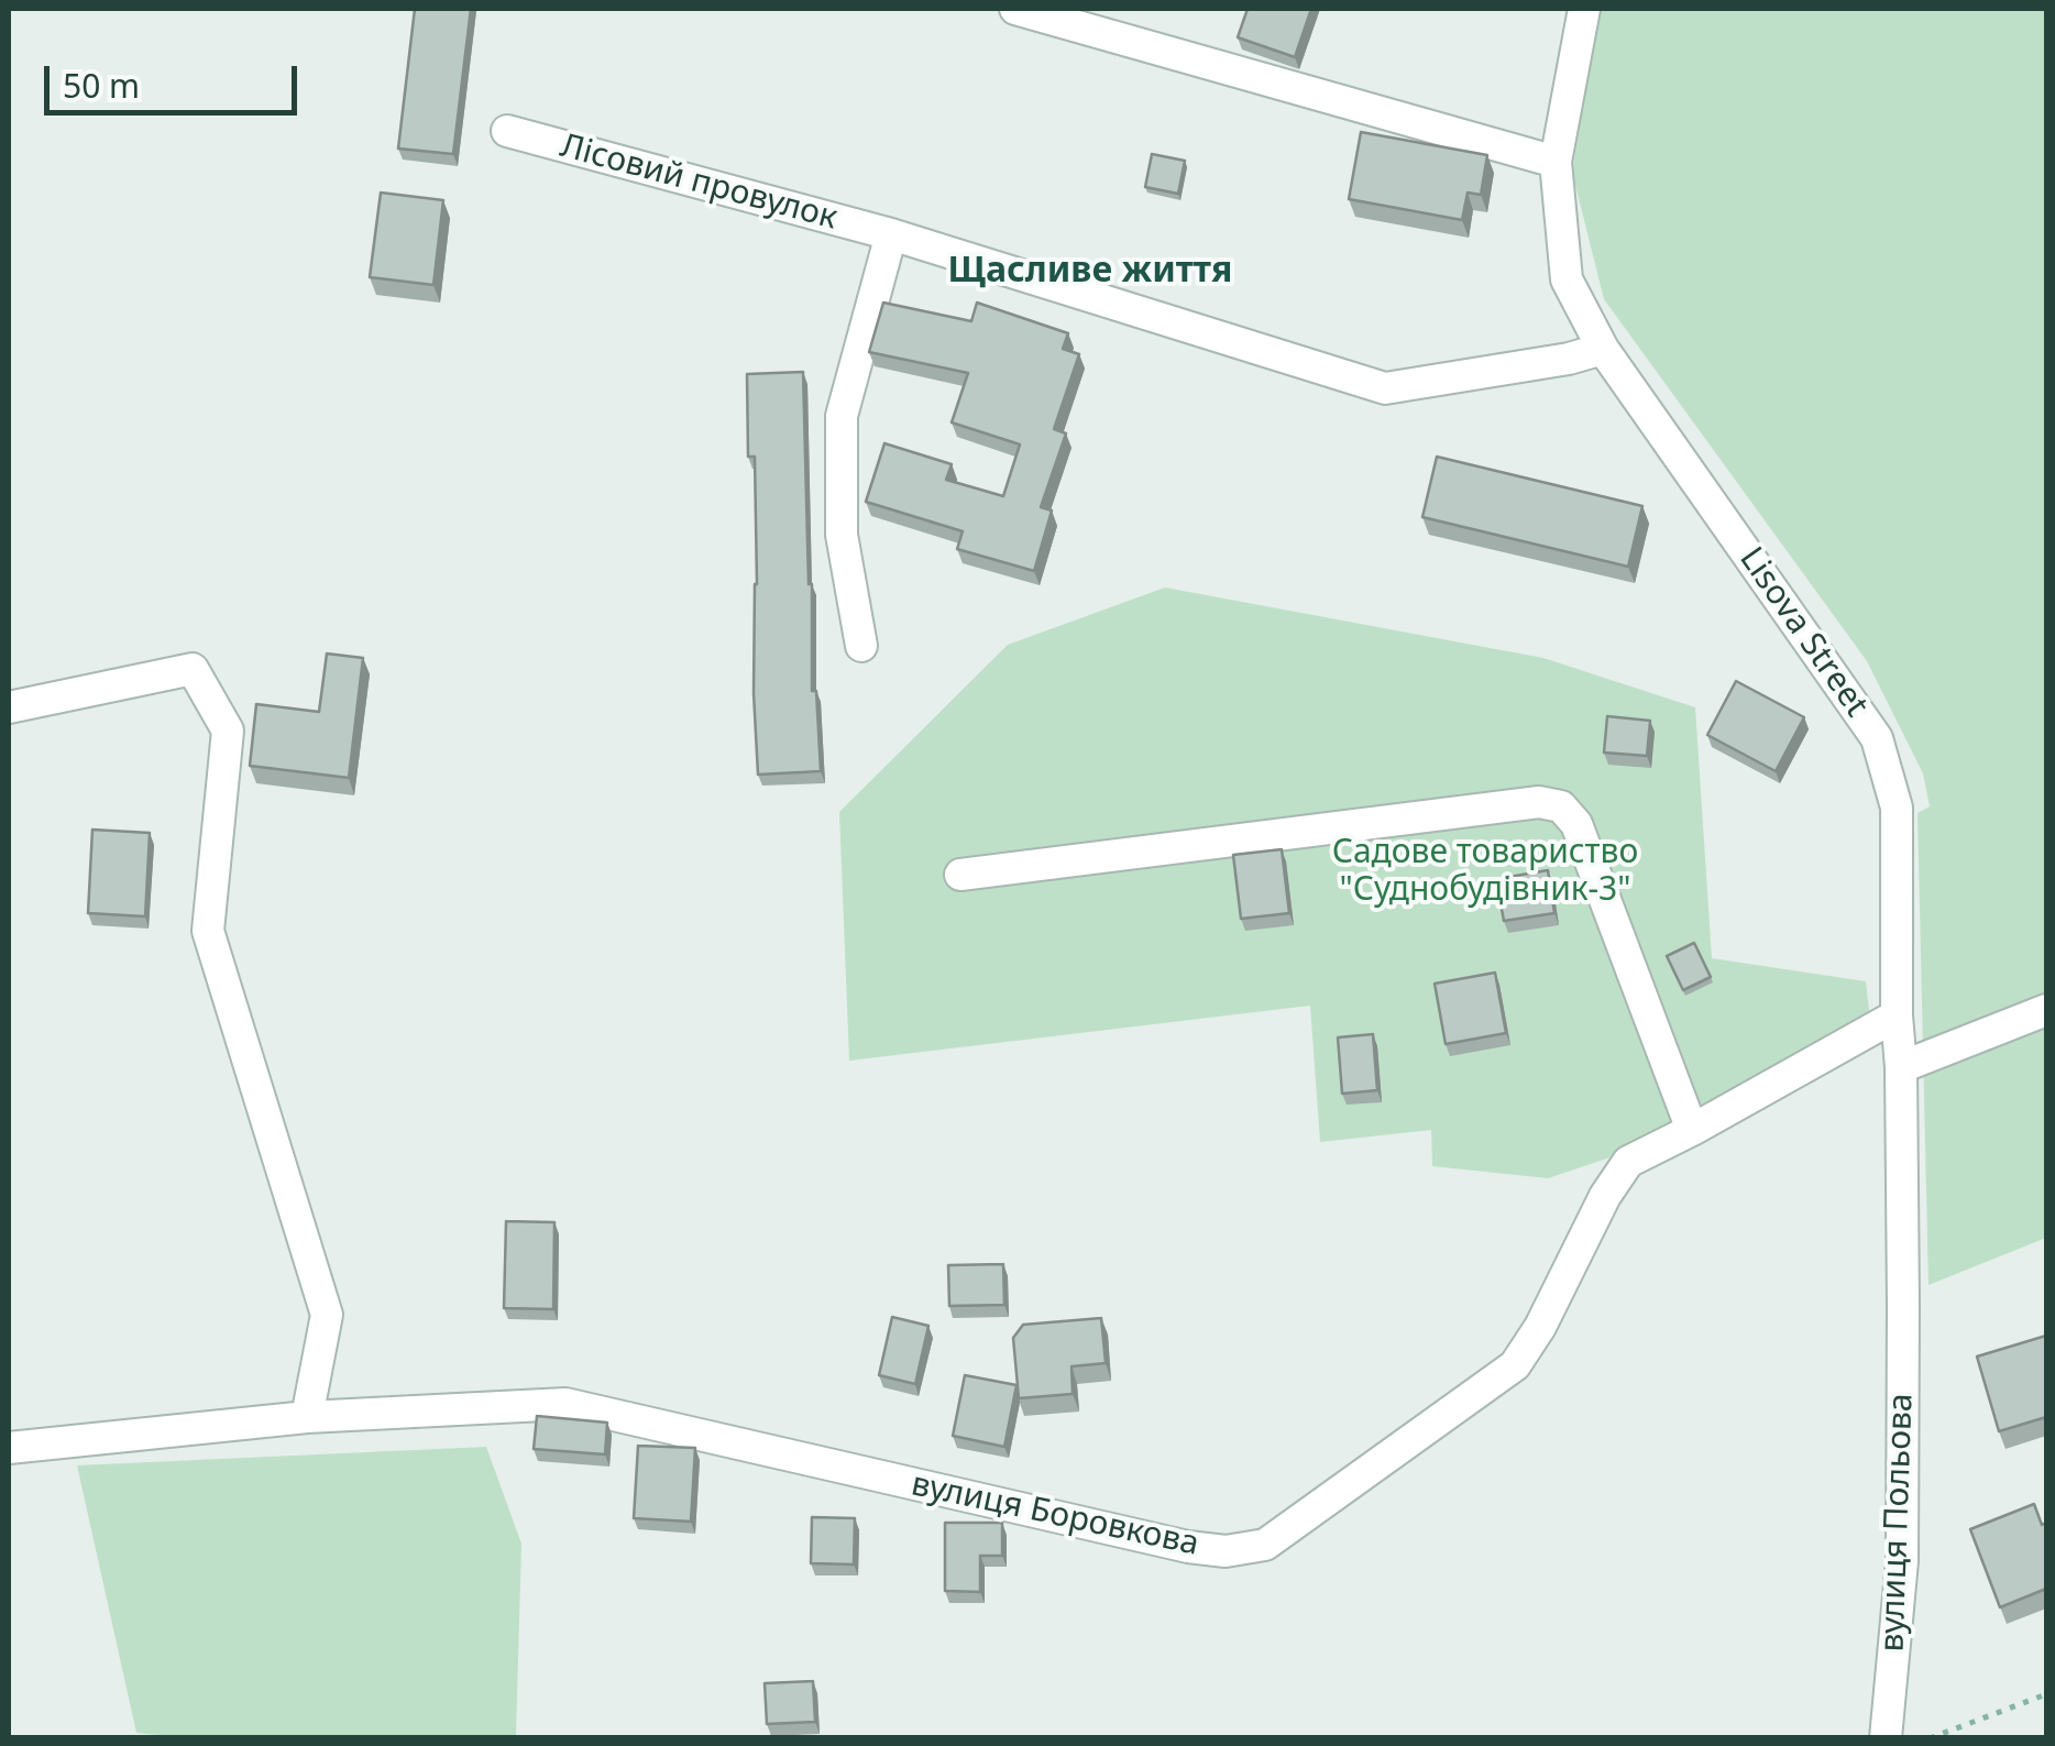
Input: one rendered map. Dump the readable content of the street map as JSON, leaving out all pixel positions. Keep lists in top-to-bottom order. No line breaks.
{"streets":{"street":["Лісовий провулок","Lisova Street","вулиця Боровкова","вулиця Польова"]},"crossings":[["Лісовий провулок","Lisova Street"],["Lisova Street","вулиця Боровкова"],["Lisova Street","вулиця Польова"]],"districts":["Щасливе життя"],"parks":["Садове товариство \"Суднобудівник-3\""],"scale_bar":"50 m"}
